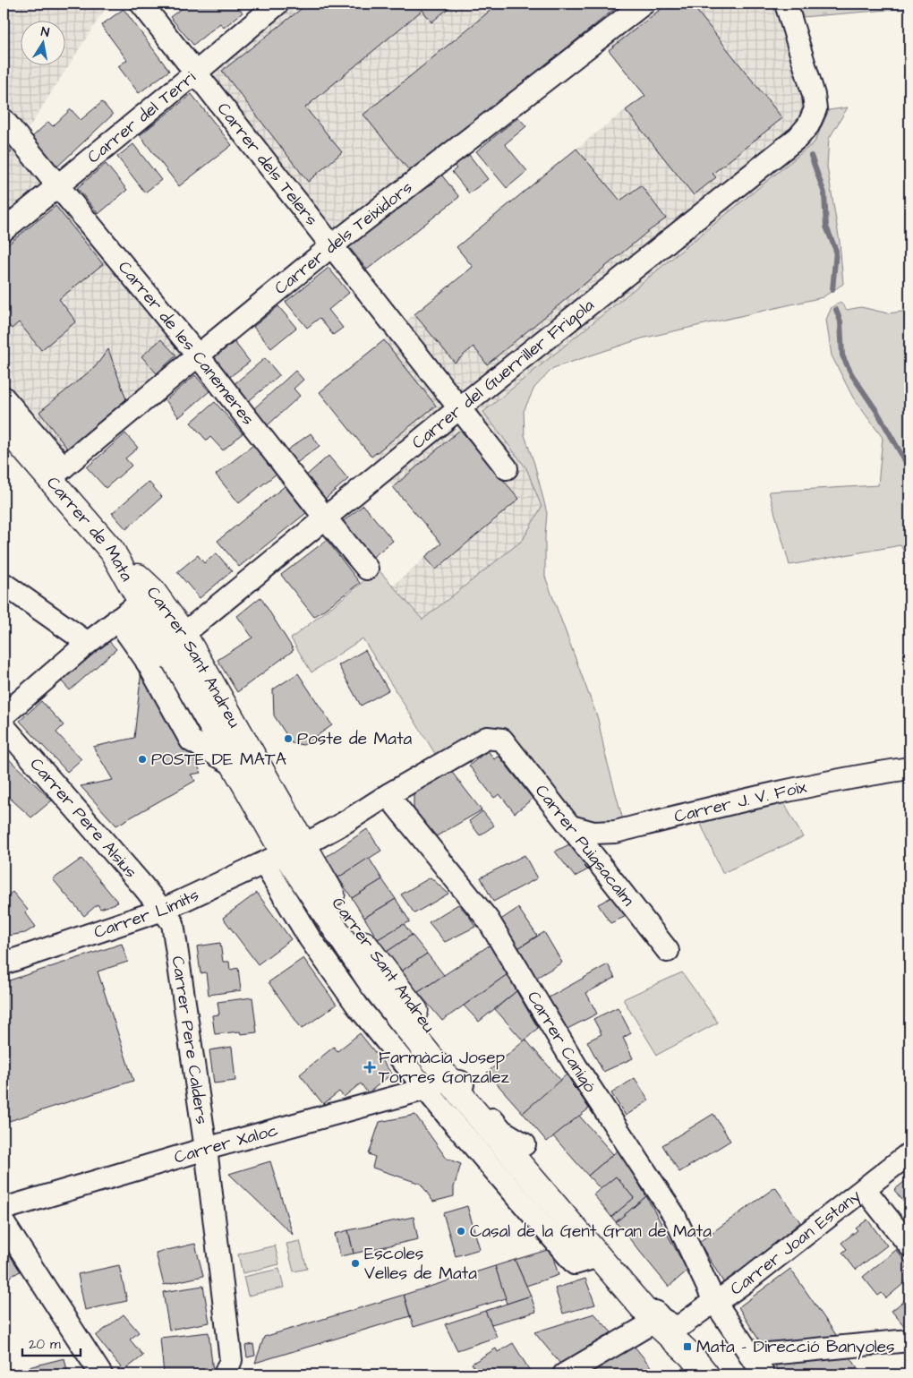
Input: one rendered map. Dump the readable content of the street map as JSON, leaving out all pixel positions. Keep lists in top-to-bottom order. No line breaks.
{"streets":{"main road":["Carrer de Mata","Carrer Sant Andreu"],"street":["Carrer del Terri","Carrer dels Telers","Carrer dels Teixidors","Carrer de les Canemeres","Carrer del Guerriller Frigola","Carrer J. V. Foix","Carrer Pere Alsius","Carrer Puigsacalm","Carrer Límits","Carrer Pere Calders","Carrer Canigó","Carrer Xaloc","Carrer Joan Estany"]},"crossings":[["Carrer del Terri","Carrer dels Telers"],["Carrer del Terri","Carrer de les Canemeres"],["Carrer dels Telers","Carrer dels Teixidors"],["Carrer dels Telers","Carrer del Guerriller Frigola"],["Carrer dels Teixidors","Carrer de les Canemeres"],["Carrer dels Teixidors","Carrer de Mata"],["Carrer de les Canemeres","Carrer del Guerriller Frigola"],["Carrer del Guerriller Frigola","Carrer de Mata"],["Carrer del Guerriller Frigola","Carrer Sant Andreu"],["Carrer de Mata","Carrer Sant Andreu"],["Carrer de Mata","Carrer Límits"],["Carrer Sant Andreu","Carrer Límits"],["Carrer Sant Andreu","Carrer Xaloc"],["Carrer Sant Andreu","Carrer Joan Estany"],["Carrer J. V. Foix","Carrer Puigsacalm"],["Carrer Pere Alsius","Carrer Límits"],["Carrer Pere Alsius","Carrer Pere Calders"],["Carrer Puigsacalm","Carrer Límits"],["Carrer Límits","Carrer Pere Calders"],["Carrer Límits","Carrer Canigó"],["Carrer Pere Calders","Carrer Xaloc"],["Carrer Canigó","Carrer Joan Estany"]],"places":{"other":["Poste de Mata","POSTE DE MATA","Casal de la Gent Gran de Mata","Escoles Velles de Mata"],"health":["Farmàcia Josep Torres Gonzalez"],"transit":["Mata - Direcció Banyoles"]},"scale_bar":"20 m","north":"top"}
